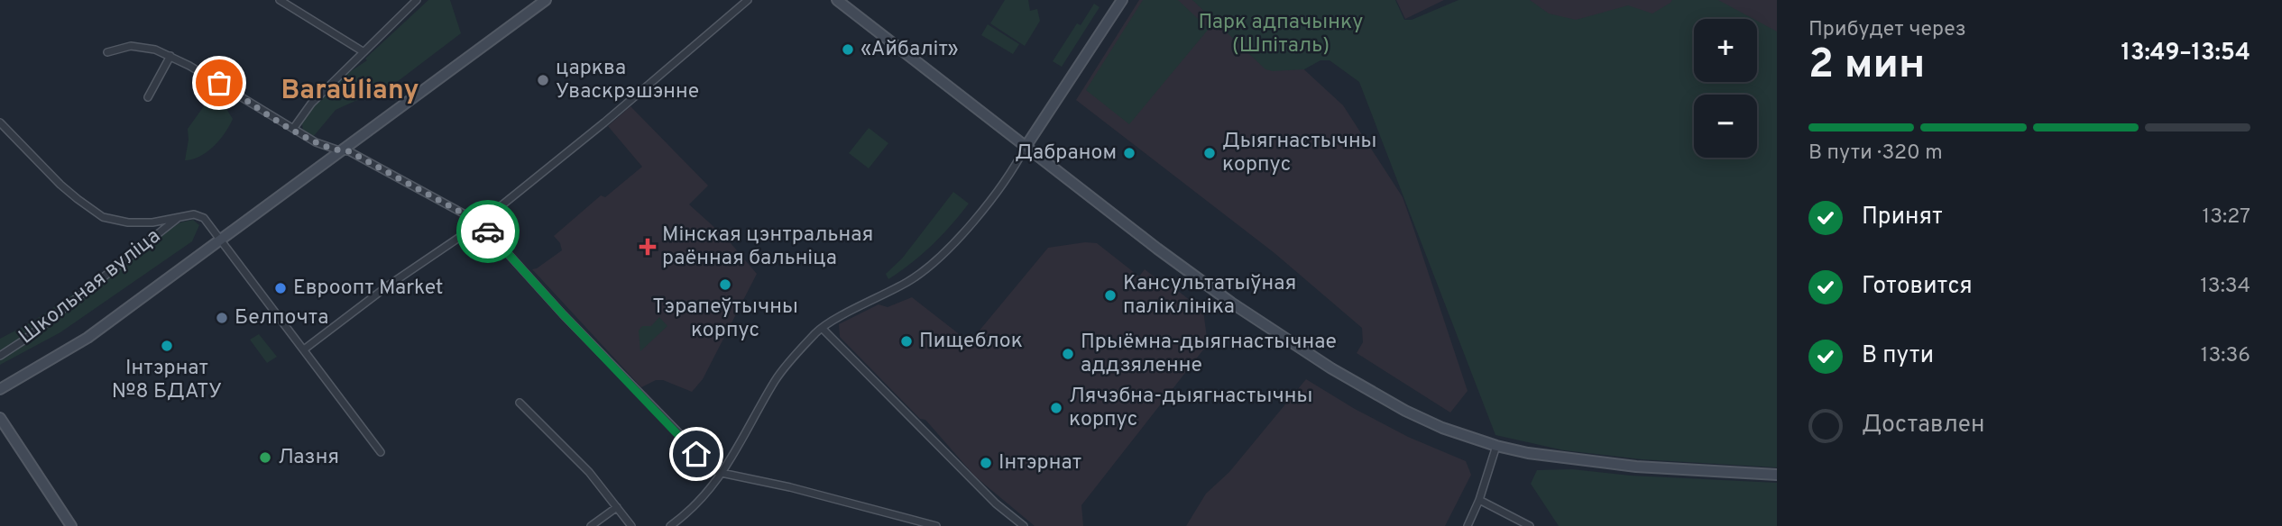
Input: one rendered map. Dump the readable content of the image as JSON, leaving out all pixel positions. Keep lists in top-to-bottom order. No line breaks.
{"streets":{"street":["Школьная вуліца"]},"districts":["Baraŭliany"],"parks":["Парк адпачынку (Шпіталь)"],"places":{"other":["«Айбаліт»","царква Уваскрэшэнне","Дабраном","Дыягнастычны корпус","Тэрапеўтычны корпус","Евроопт Market","Кансультатыўная паліклініка","Белпочта","Пищеблок","Інтэрнат №8 БДАТУ","Прыёмна-дыягнастычнае аддзяленне","Лячэбна-дыягнастычны корпус","Лазня","Інтэрнат"],"health":["Мінская цэнтральная раённая бальніца"]},"page":{"heading":["2 мин","Прибудет через","13:49–13:54"],"map_buttons":["+","−"],"bar":"В пути · 320 m","list":[["Принят","13:27"],["Готовится","13:34"],["В пути","13:36"],"Доставлен"]}}
